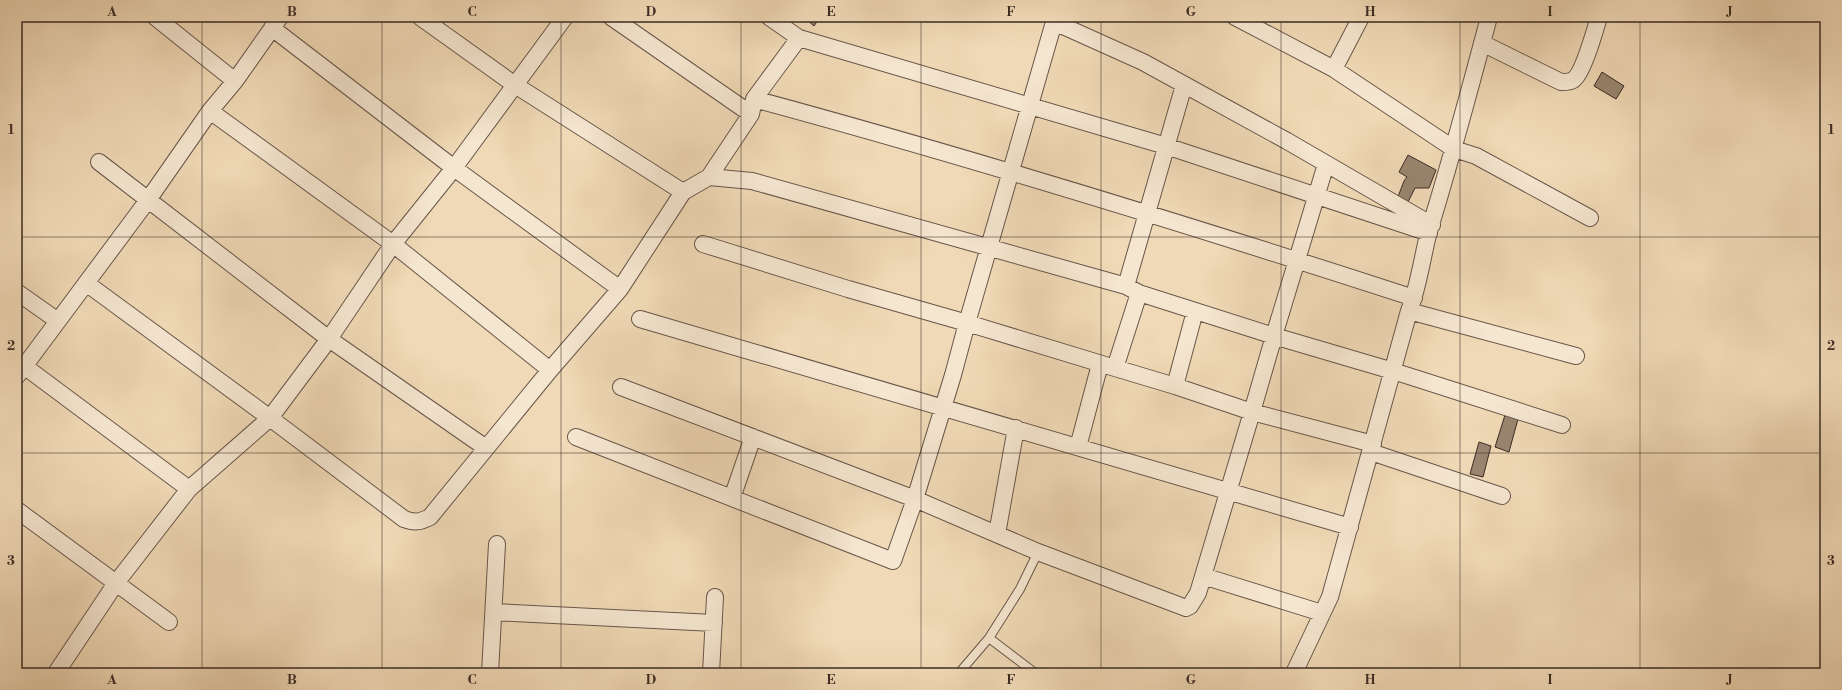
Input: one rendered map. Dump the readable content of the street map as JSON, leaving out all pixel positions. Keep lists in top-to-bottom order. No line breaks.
{"grid":{"columns":["A","B","C","D","E","F","G","H","I","J"],"rows":["1","2","3"]}}
